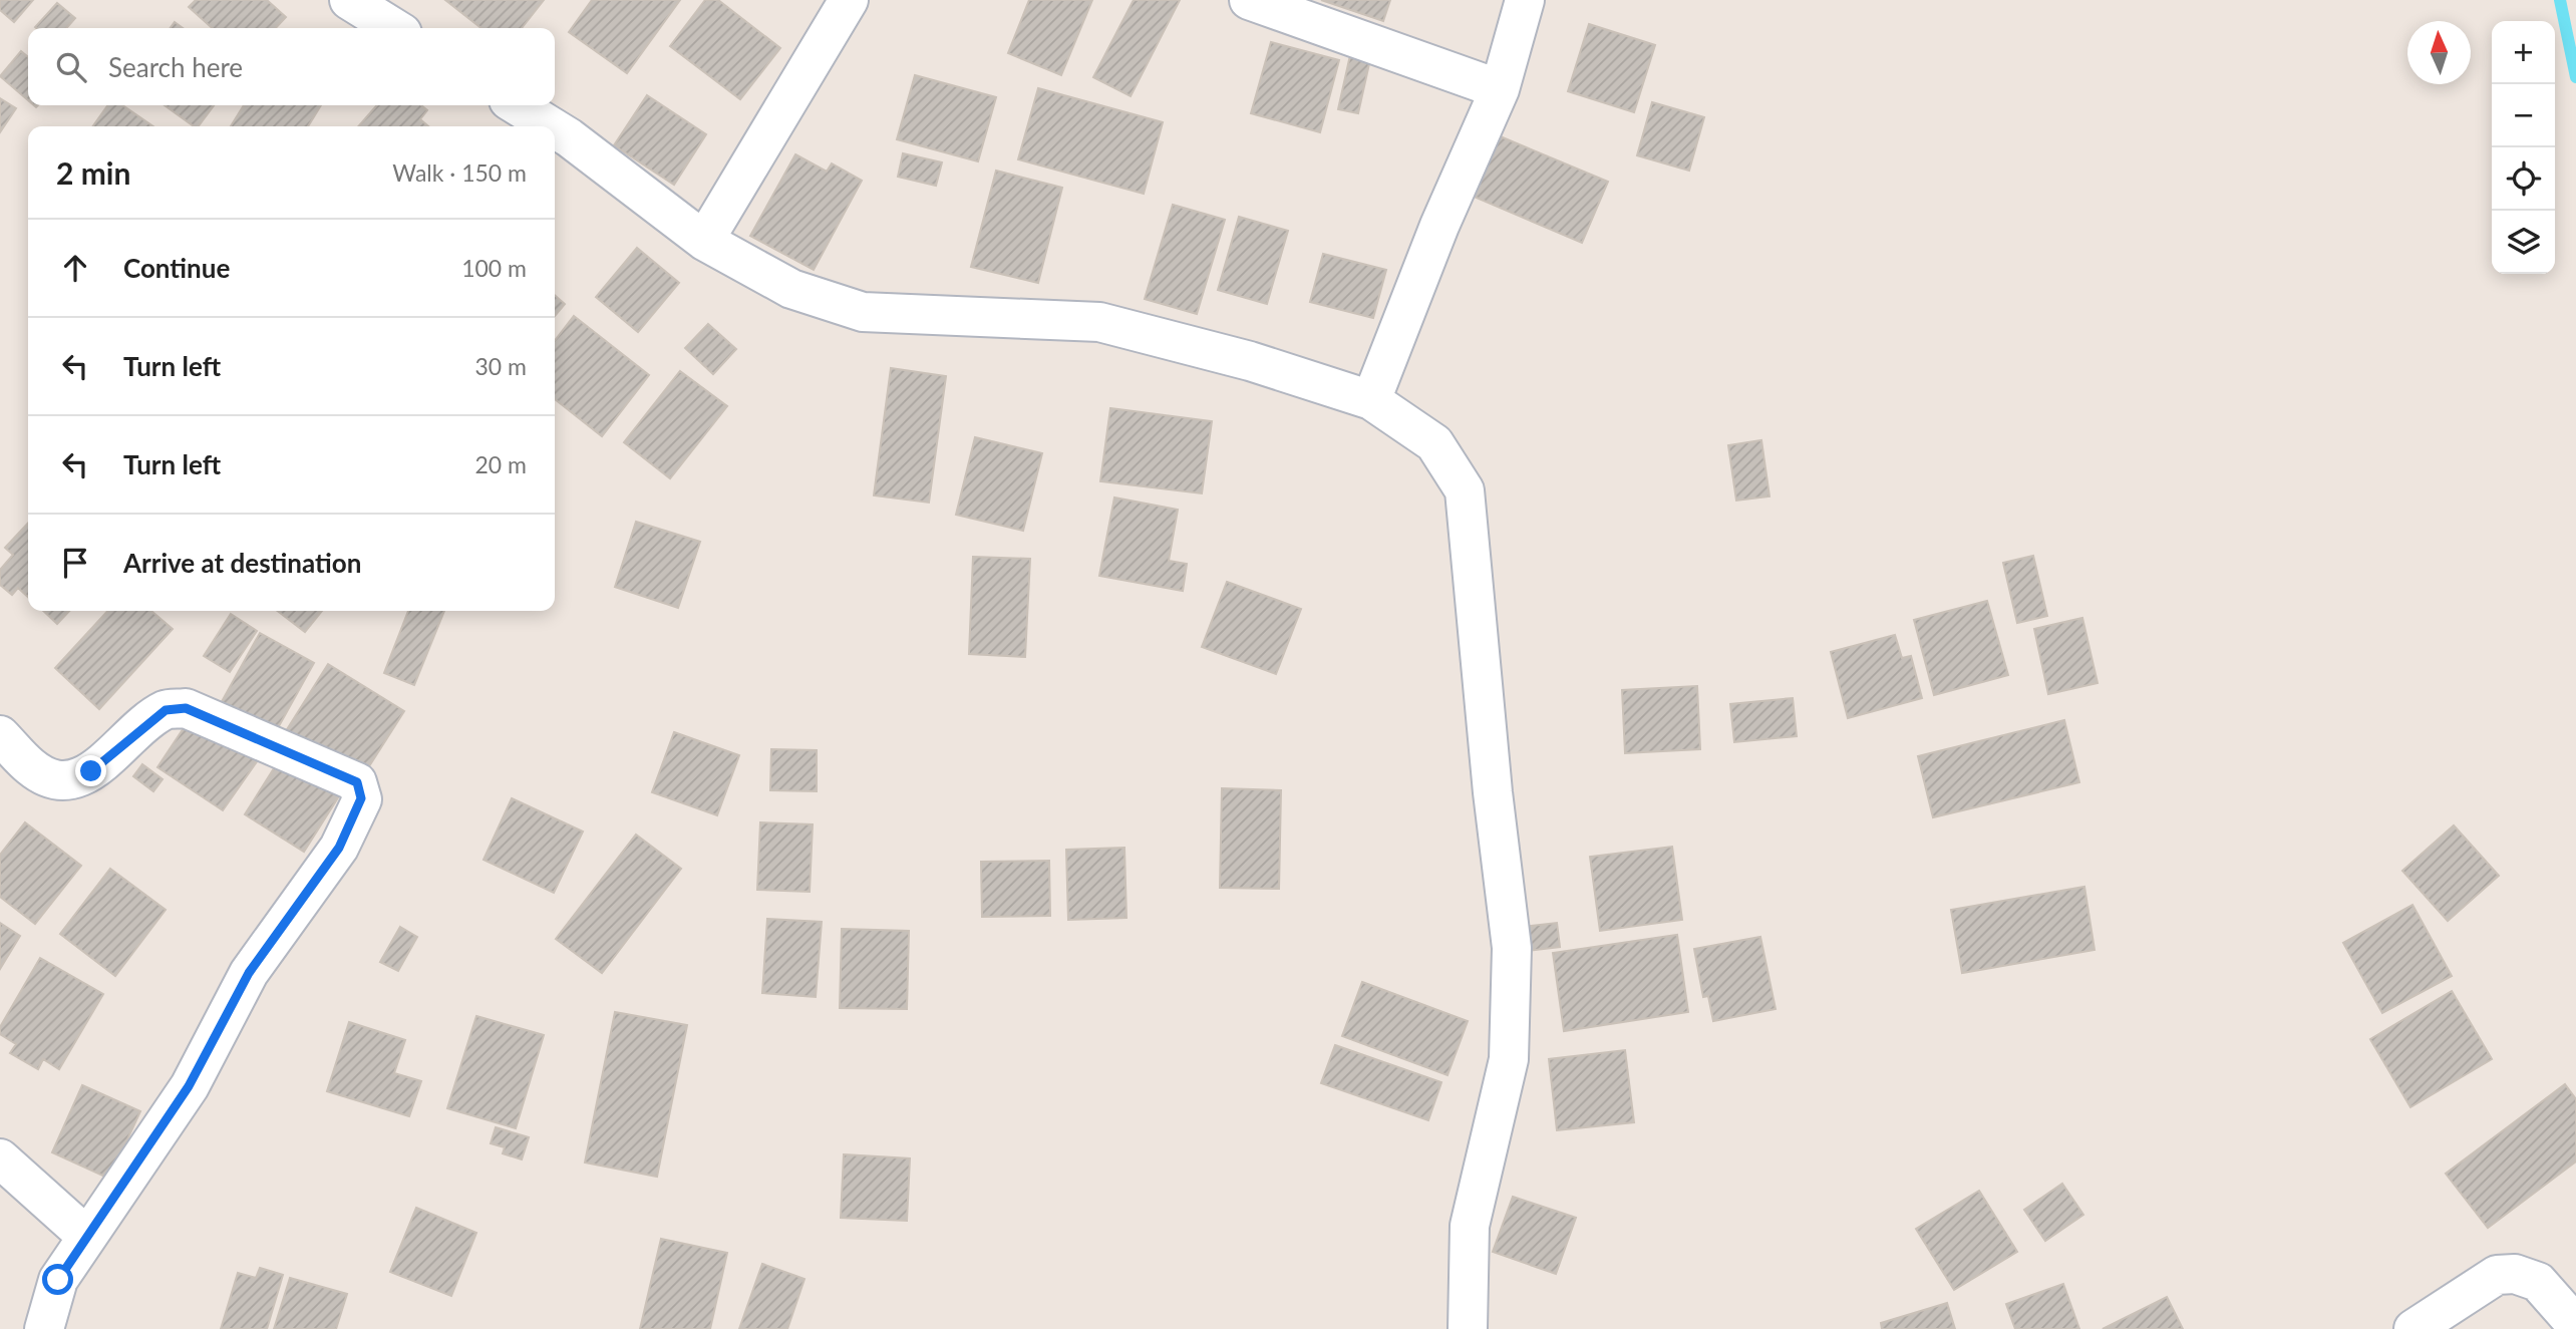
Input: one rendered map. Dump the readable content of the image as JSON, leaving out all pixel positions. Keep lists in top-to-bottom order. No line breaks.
{"north":"top","page":{"map_buttons":["+","−"],"search":"Search here","heading":["2 min","Walk · 150 m"],"list":[["Continue","100 m"],["Turn left","30 m"],["Turn left","20 m"],"Arrive at destination"]}}
